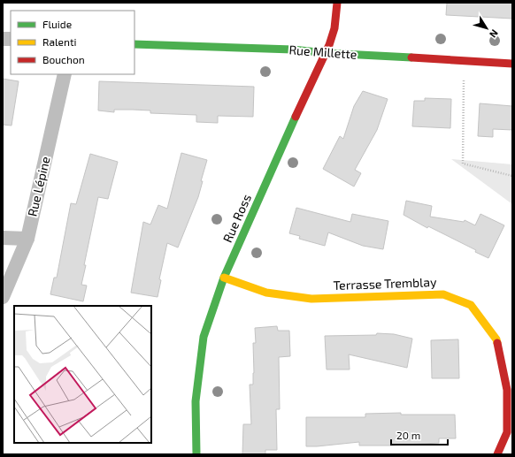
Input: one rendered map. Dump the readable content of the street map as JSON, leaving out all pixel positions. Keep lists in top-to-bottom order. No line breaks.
{"streets":{"street":["Rue Millette","Rue Lépine","Rue Ross","Terrasse Tremblay"]},"crossings":[["Rue Millette","Rue Ross"],["Rue Ross","Terrasse Tremblay"]],"legend":["Fluide","Ralenti","Bouchon"],"scale_bar":"20 m","north":"bottom right"}
